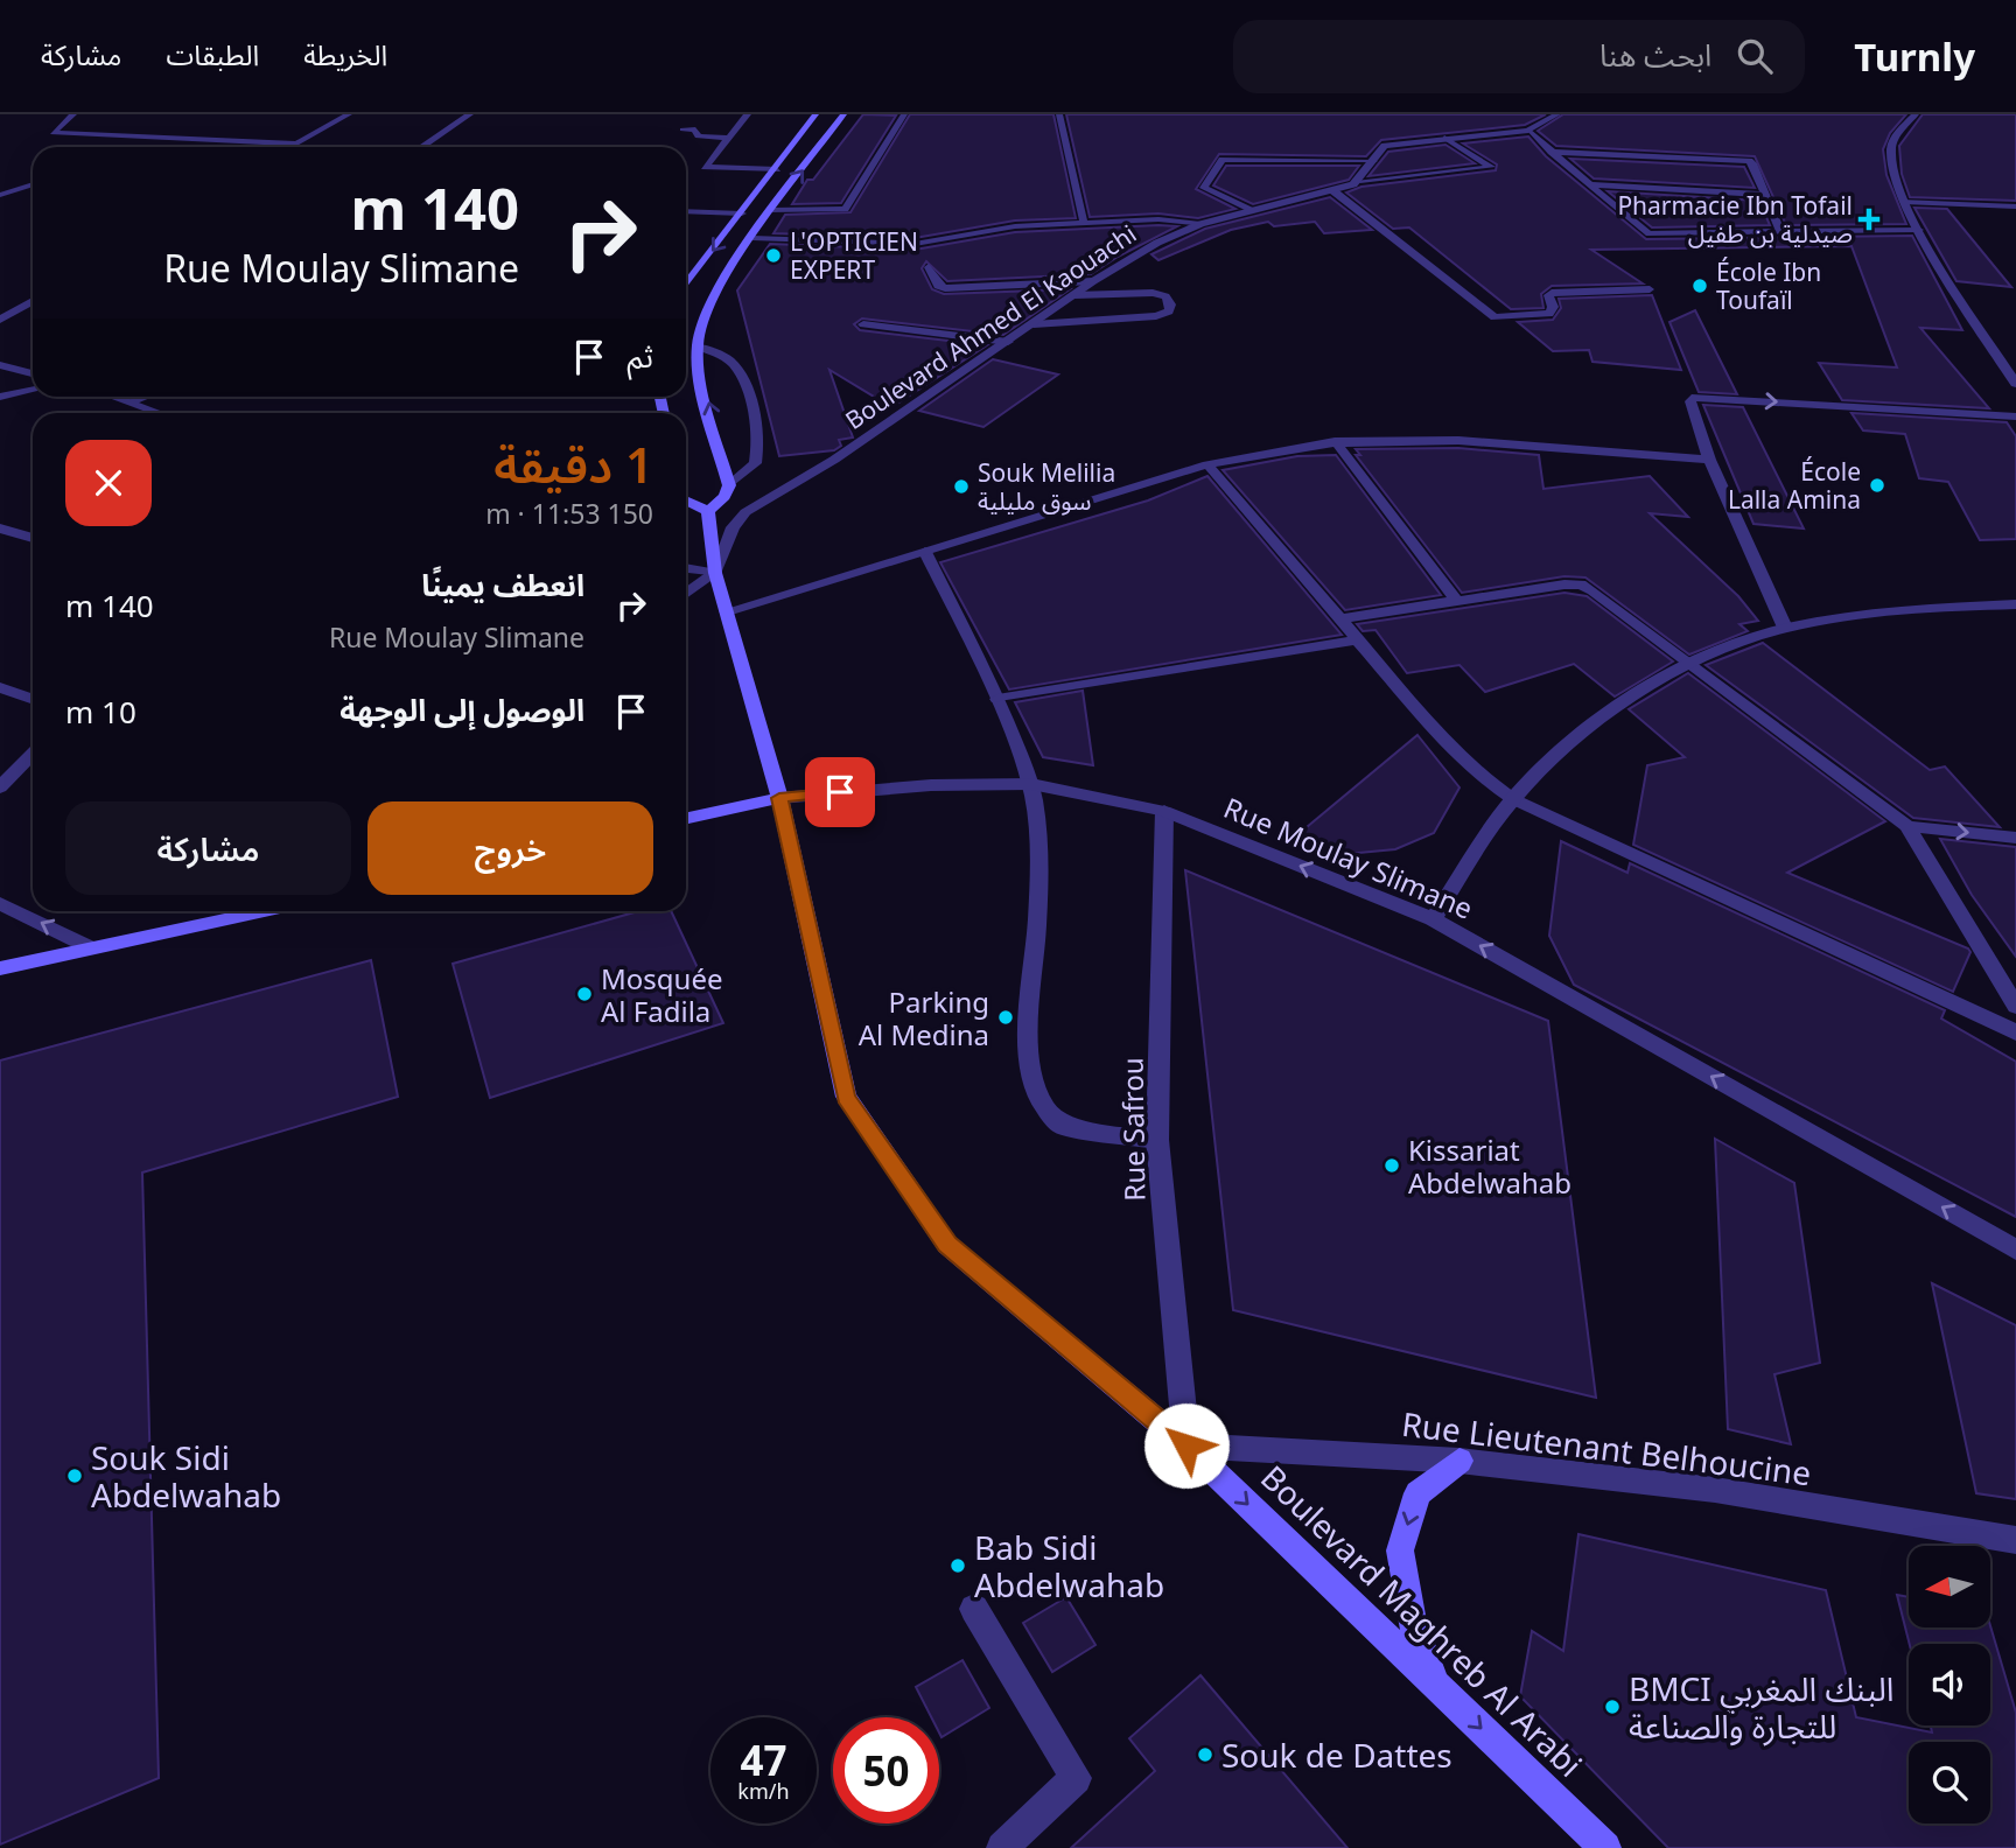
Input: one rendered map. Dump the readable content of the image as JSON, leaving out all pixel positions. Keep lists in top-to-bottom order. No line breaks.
{"streets":{"main road":["Boulevard Maghreb Al Arabi"],"street":["Boulevard Ahmed El Kaouachi","Rue Moulay Slimane","Rue Safrou","Rue Lieutenant Belhoucine"]},"crossings":[["Boulevard Ahmed El Kaouachi","Boulevard Maghreb Al Arabi"],["Rue Moulay Slimane","Rue Safrou"],["Rue Moulay Slimane","Boulevard Maghreb Al Arabi"],["Rue Safrou","Rue Lieutenant Belhoucine"],["Rue Safrou","Boulevard Maghreb Al Arabi"],["Rue Lieutenant Belhoucine","Boulevard Maghreb Al Arabi"]],"places":{"health":["Pharmacie Ibn Tofail صيدلية بن طفيل"],"other":["L'OPTICIEN EXPERT","École Ibn Toufaïl","École Lalla Amina","Souk Melilia سوق مليلية","Mosquée Al Fadila","Parking Al Medina","Kissariat Abdelwahab","Souk Sidi Abdelwahab","Bab Sidi Abdelwahab","BMCI البنك المغربي للتجارة والصناعة","Souk de Dattes"]},"north":"left","page":{"header":"Turnly","search":"ابحث هنا","nav":["الخريطة","الطبقات","مشاركة"],"turn":["140 m","Rue Moulay Slimane"],"then":"ثم","heading":["1 دقيقة","150 m · 11:53"],"list":[{"name":"انعطف يمينًا","note":"Rue Moulay Slimane","value":"140 m"},{"name":"الوصول إلى الوجهة","value":"10 m"}],"buttons":["خروج","مشاركة"],"speed":"47 km/h","limit":"50"}}
